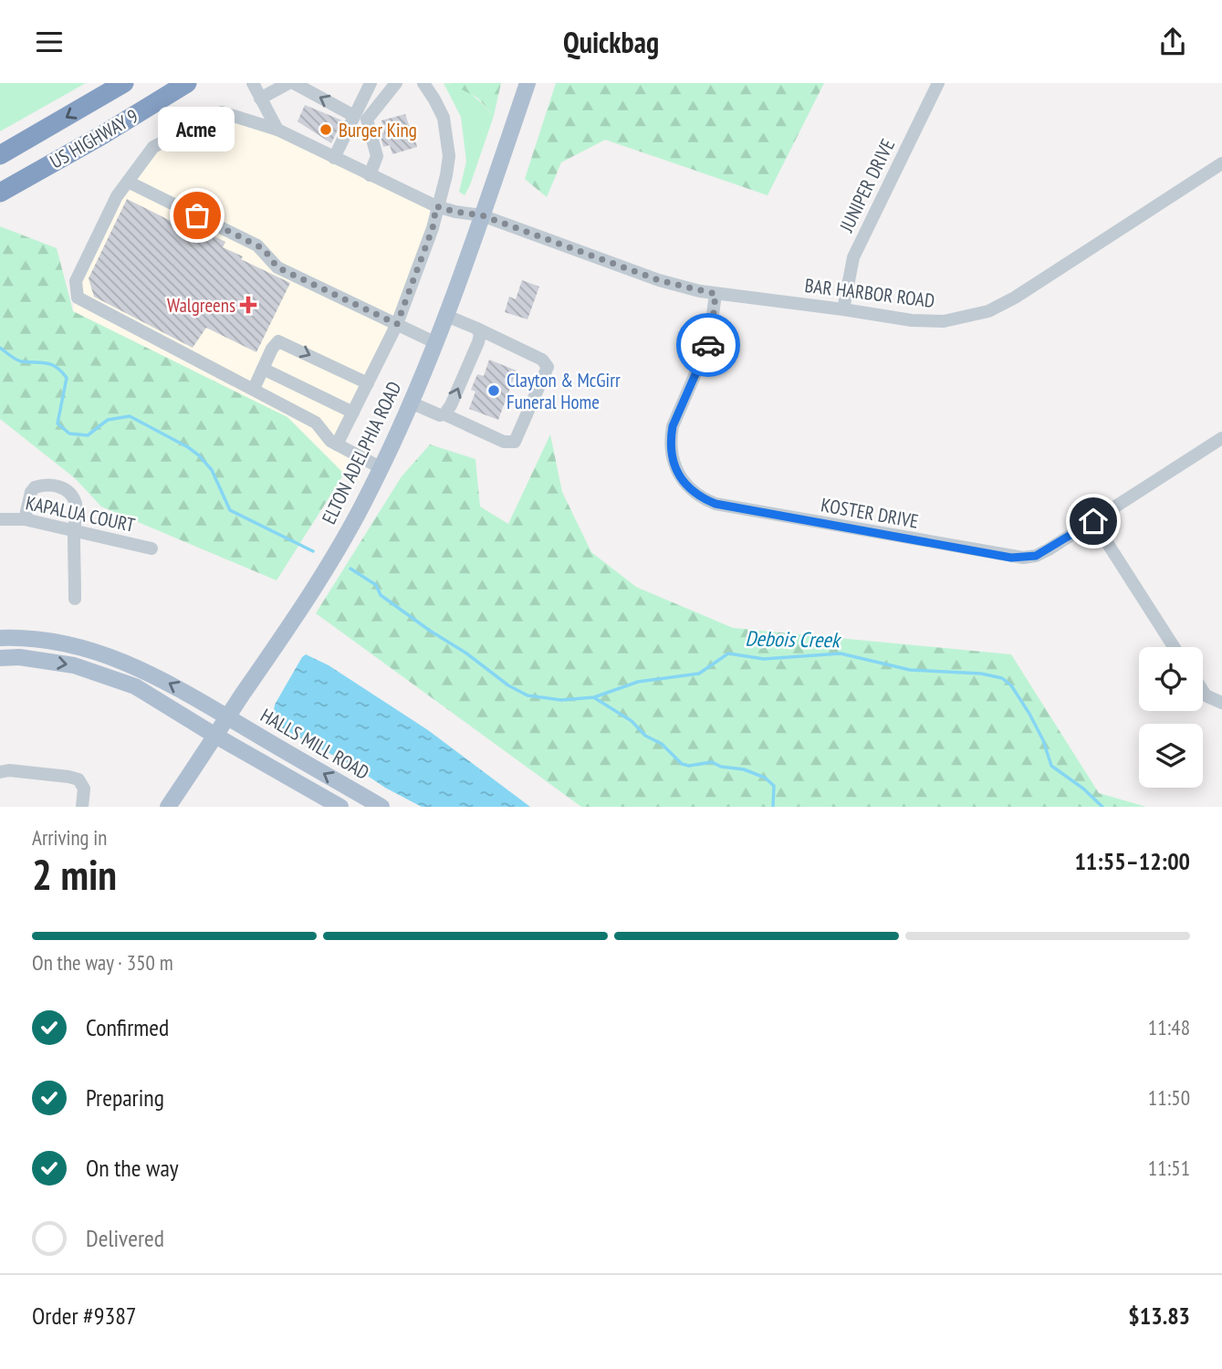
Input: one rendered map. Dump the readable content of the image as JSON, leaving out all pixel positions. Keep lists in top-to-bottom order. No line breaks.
{"streets":{"highway":["US HIGHWAY 9"],"main road":["ELTON ADELPHIA ROAD","HALLS MILL ROAD"],"street":["JUNIPER DRIVE","BAR HARBOR ROAD","KOSTER DRIVE","KAPALUA COURT"]},"crossings":[["JUNIPER DRIVE","BAR HARBOR ROAD"],["BAR HARBOR ROAD","ELTON ADELPHIA ROAD"],["BAR HARBOR ROAD","KOSTER DRIVE"],["ELTON ADELPHIA ROAD","HALLS MILL ROAD"]],"water":["Debois Creek"],"places":{"other":["Burger King","Acme","Clayton & McGirr Funeral Home"],"health":["Walgreens"]},"page":{"header":"Quickbag","bubble":"Acme","heading":["2 min","Arriving in","11:55–12:00"],"panel":["Order #9387","$13.83"],"bar":"On the way · 350 m","list":[["Confirmed","11:48"],["Preparing","11:50"],["On the way","11:51"],"Delivered"]}}
